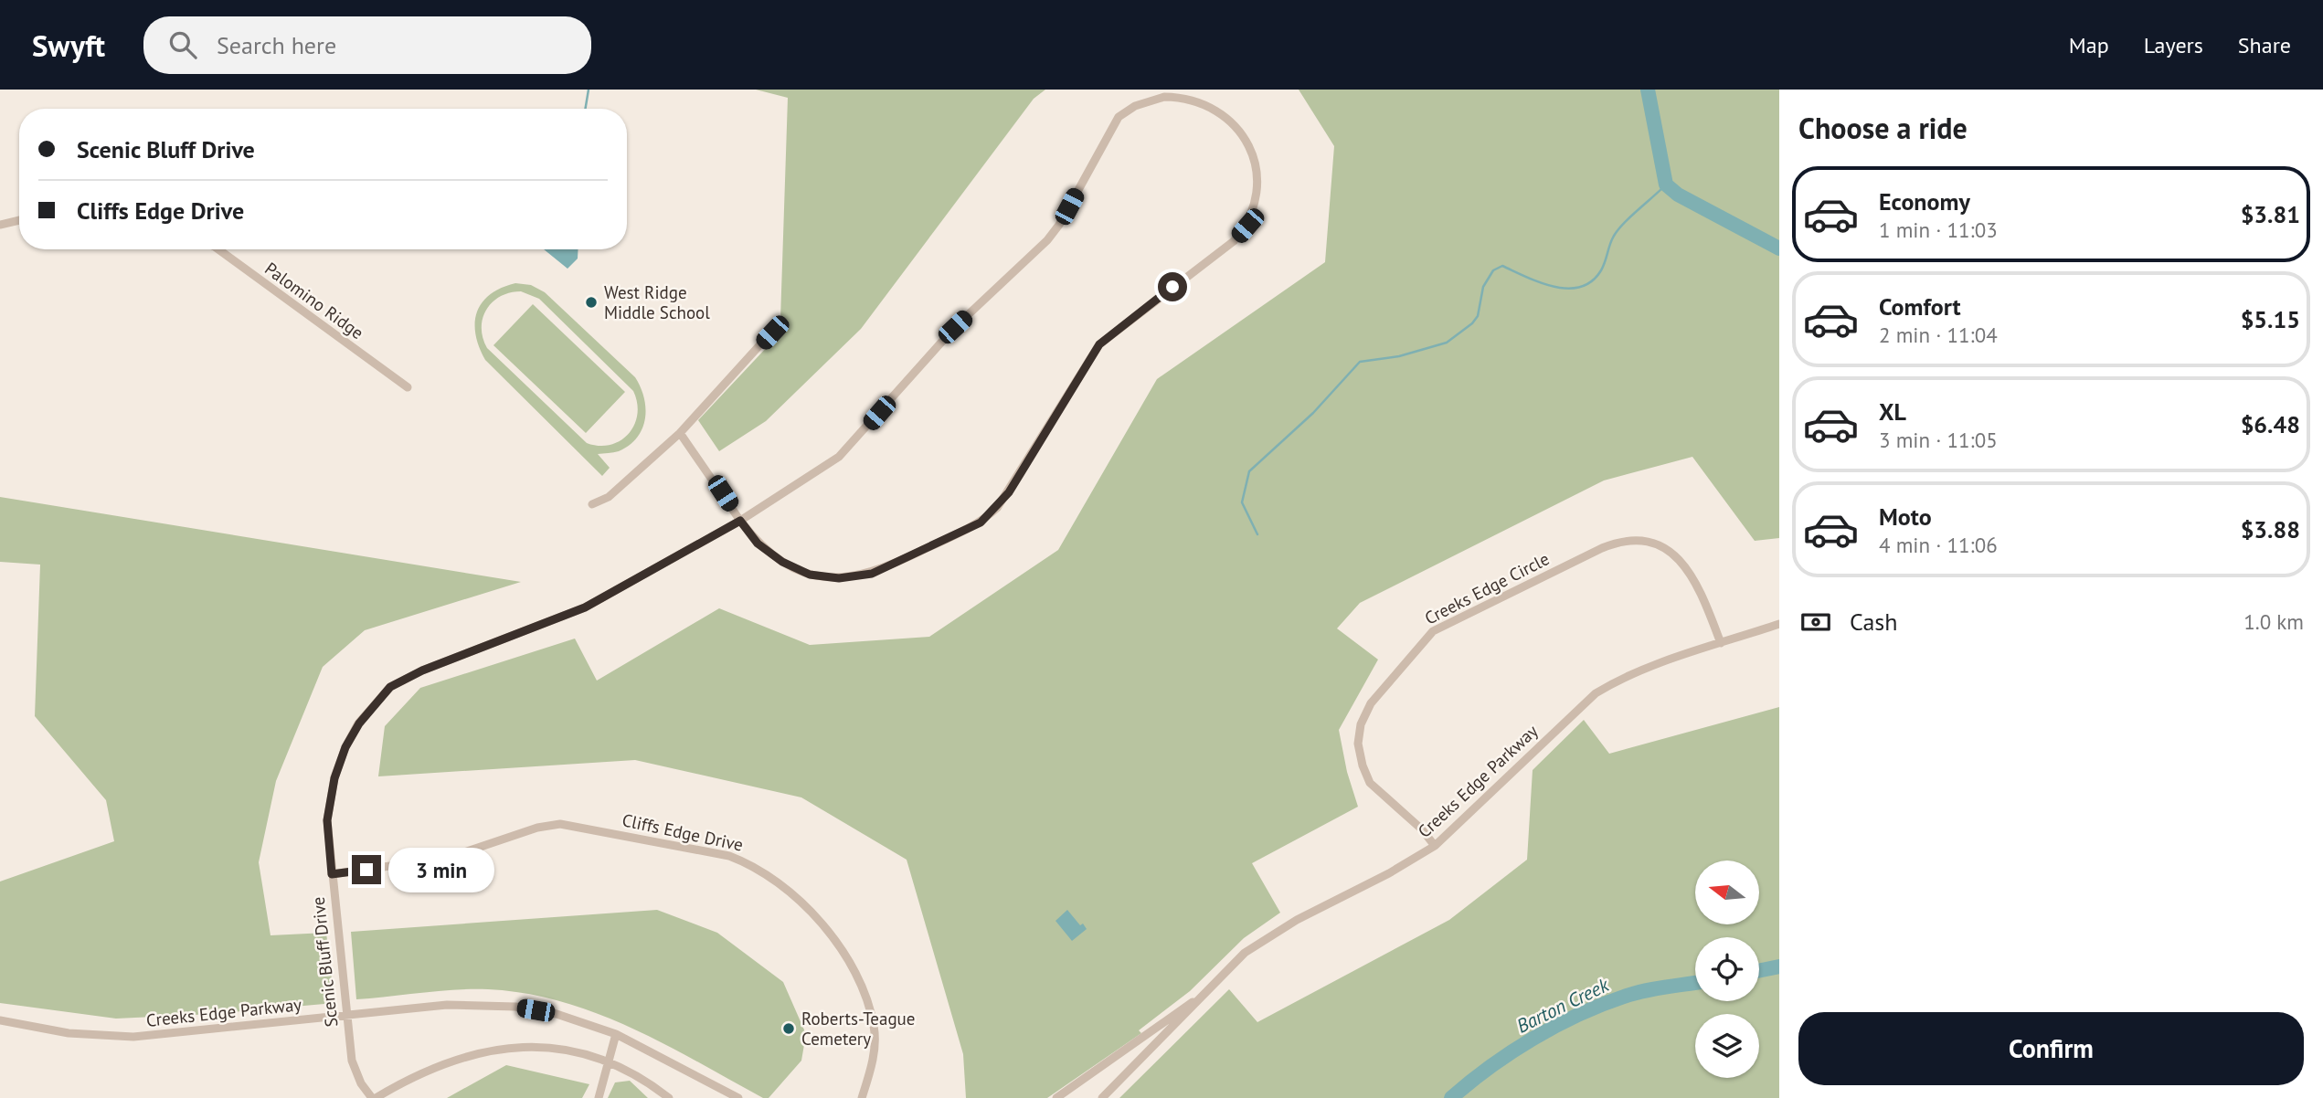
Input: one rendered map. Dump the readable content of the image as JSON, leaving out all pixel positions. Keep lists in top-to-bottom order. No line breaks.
{"streets":{"street":["Palomino Ridge","Creeks Edge Circle","Creeks Edge Parkway","Cliffs Edge Drive","Scenic Bluff Drive"]},"crossings":[["Creeks Edge Circle","Creeks Edge Parkway"],["Creeks Edge Parkway","Scenic Bluff Drive"],["Cliffs Edge Drive","Scenic Bluff Drive"]],"water":["Barton Creek"],"places":["West Ridge Middle School","Roberts-Teague Cemetery"],"north":"left","page":{"header":"Swyft","search":"Search here","nav":["Map","Layers","Share"],"heading":"Choose a ride","banner":["Scenic Bluff Drive","Cliffs Edge Drive"],"list":[{"name":"Economy","note":"1 min · 11:03","value":"$3.81"},{"name":"Comfort","note":"2 min · 11:04","value":"$5.15"},{"name":"XL","note":"3 min · 11:05","value":"$6.48"},{"name":"Moto","note":"4 min · 11:06","value":"$3.88"}],"pay":["Cash","1.0 km"],"bubble":"3 min","buttons":"Confirm"}}
